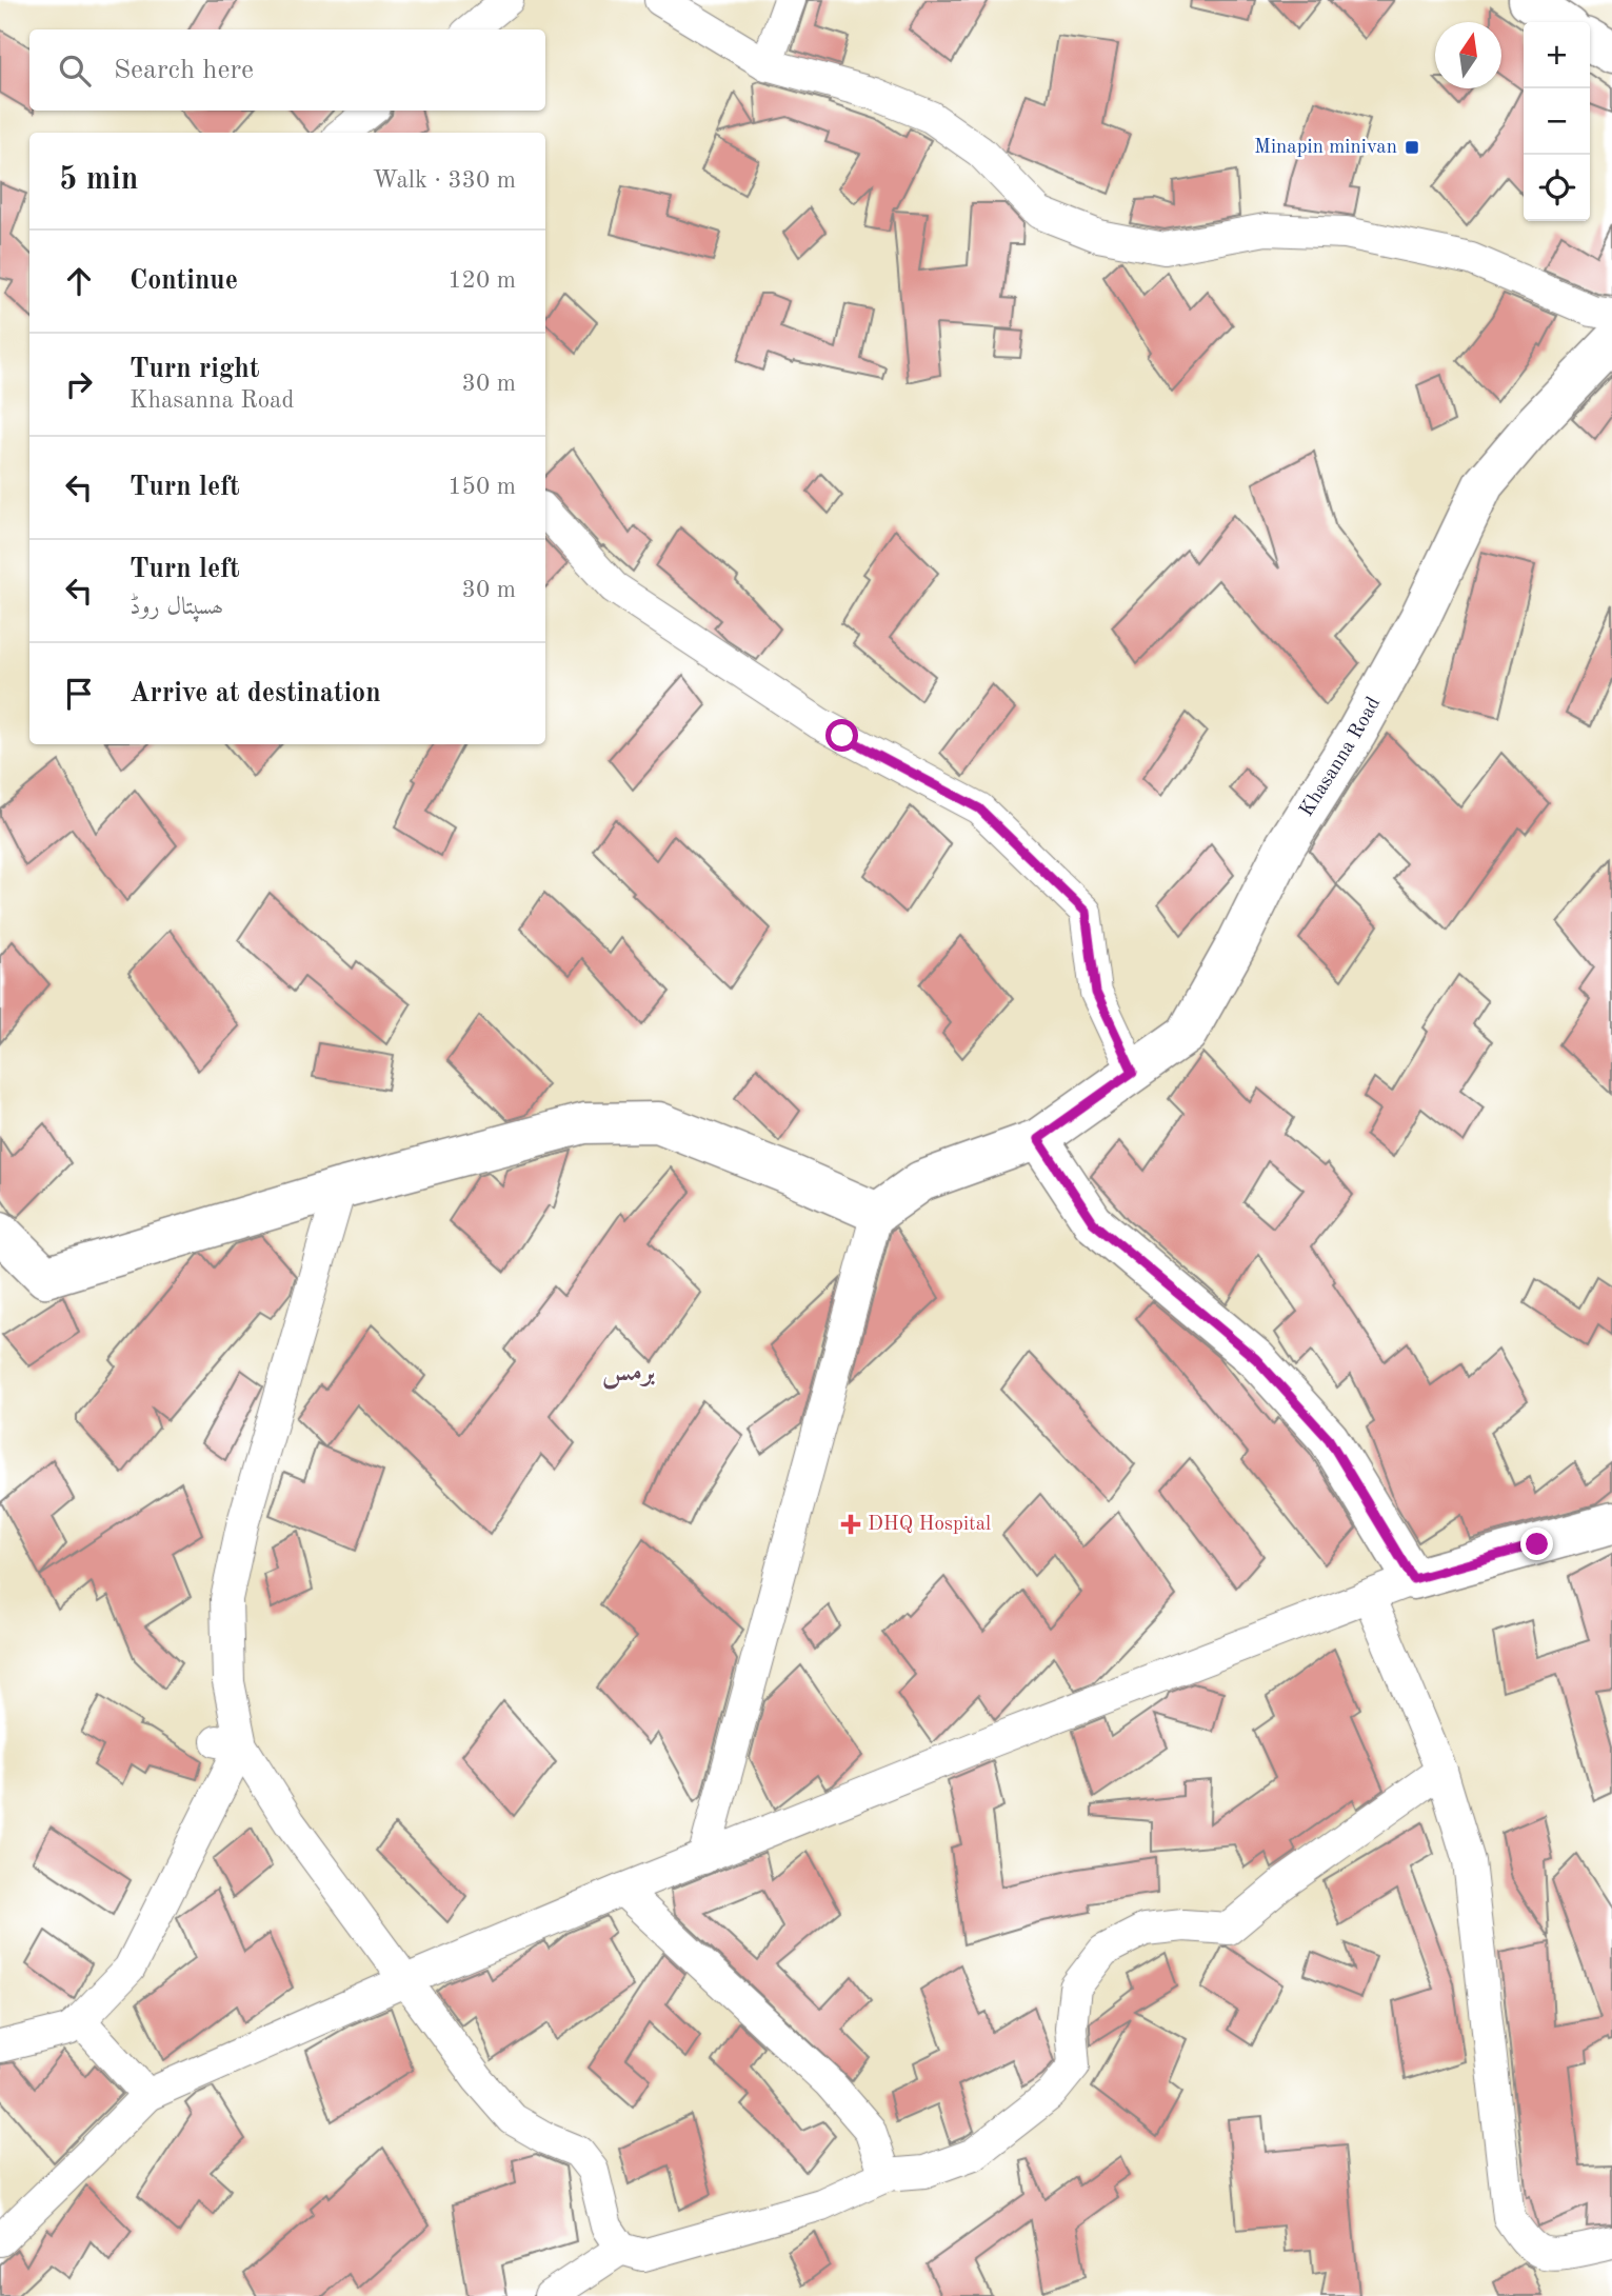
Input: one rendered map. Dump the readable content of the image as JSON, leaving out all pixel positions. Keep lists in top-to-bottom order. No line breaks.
{"streets":{"street":["Khasanna Road"]},"districts":["برمس"],"places":{"transit":["Minapin minivan"],"health":["DHQ Hospital"]},"north":"top","page":{"map_buttons":["+","−"],"search":"Search here","heading":["5 min","Walk · 330 m"],"list":[["Continue","120 m"],["Turn right","Khasanna Road","30 m"],["Turn left","150 m"],["Turn left","ھسپتال روڈ","30 m"],"Arrive at destination"]}}
